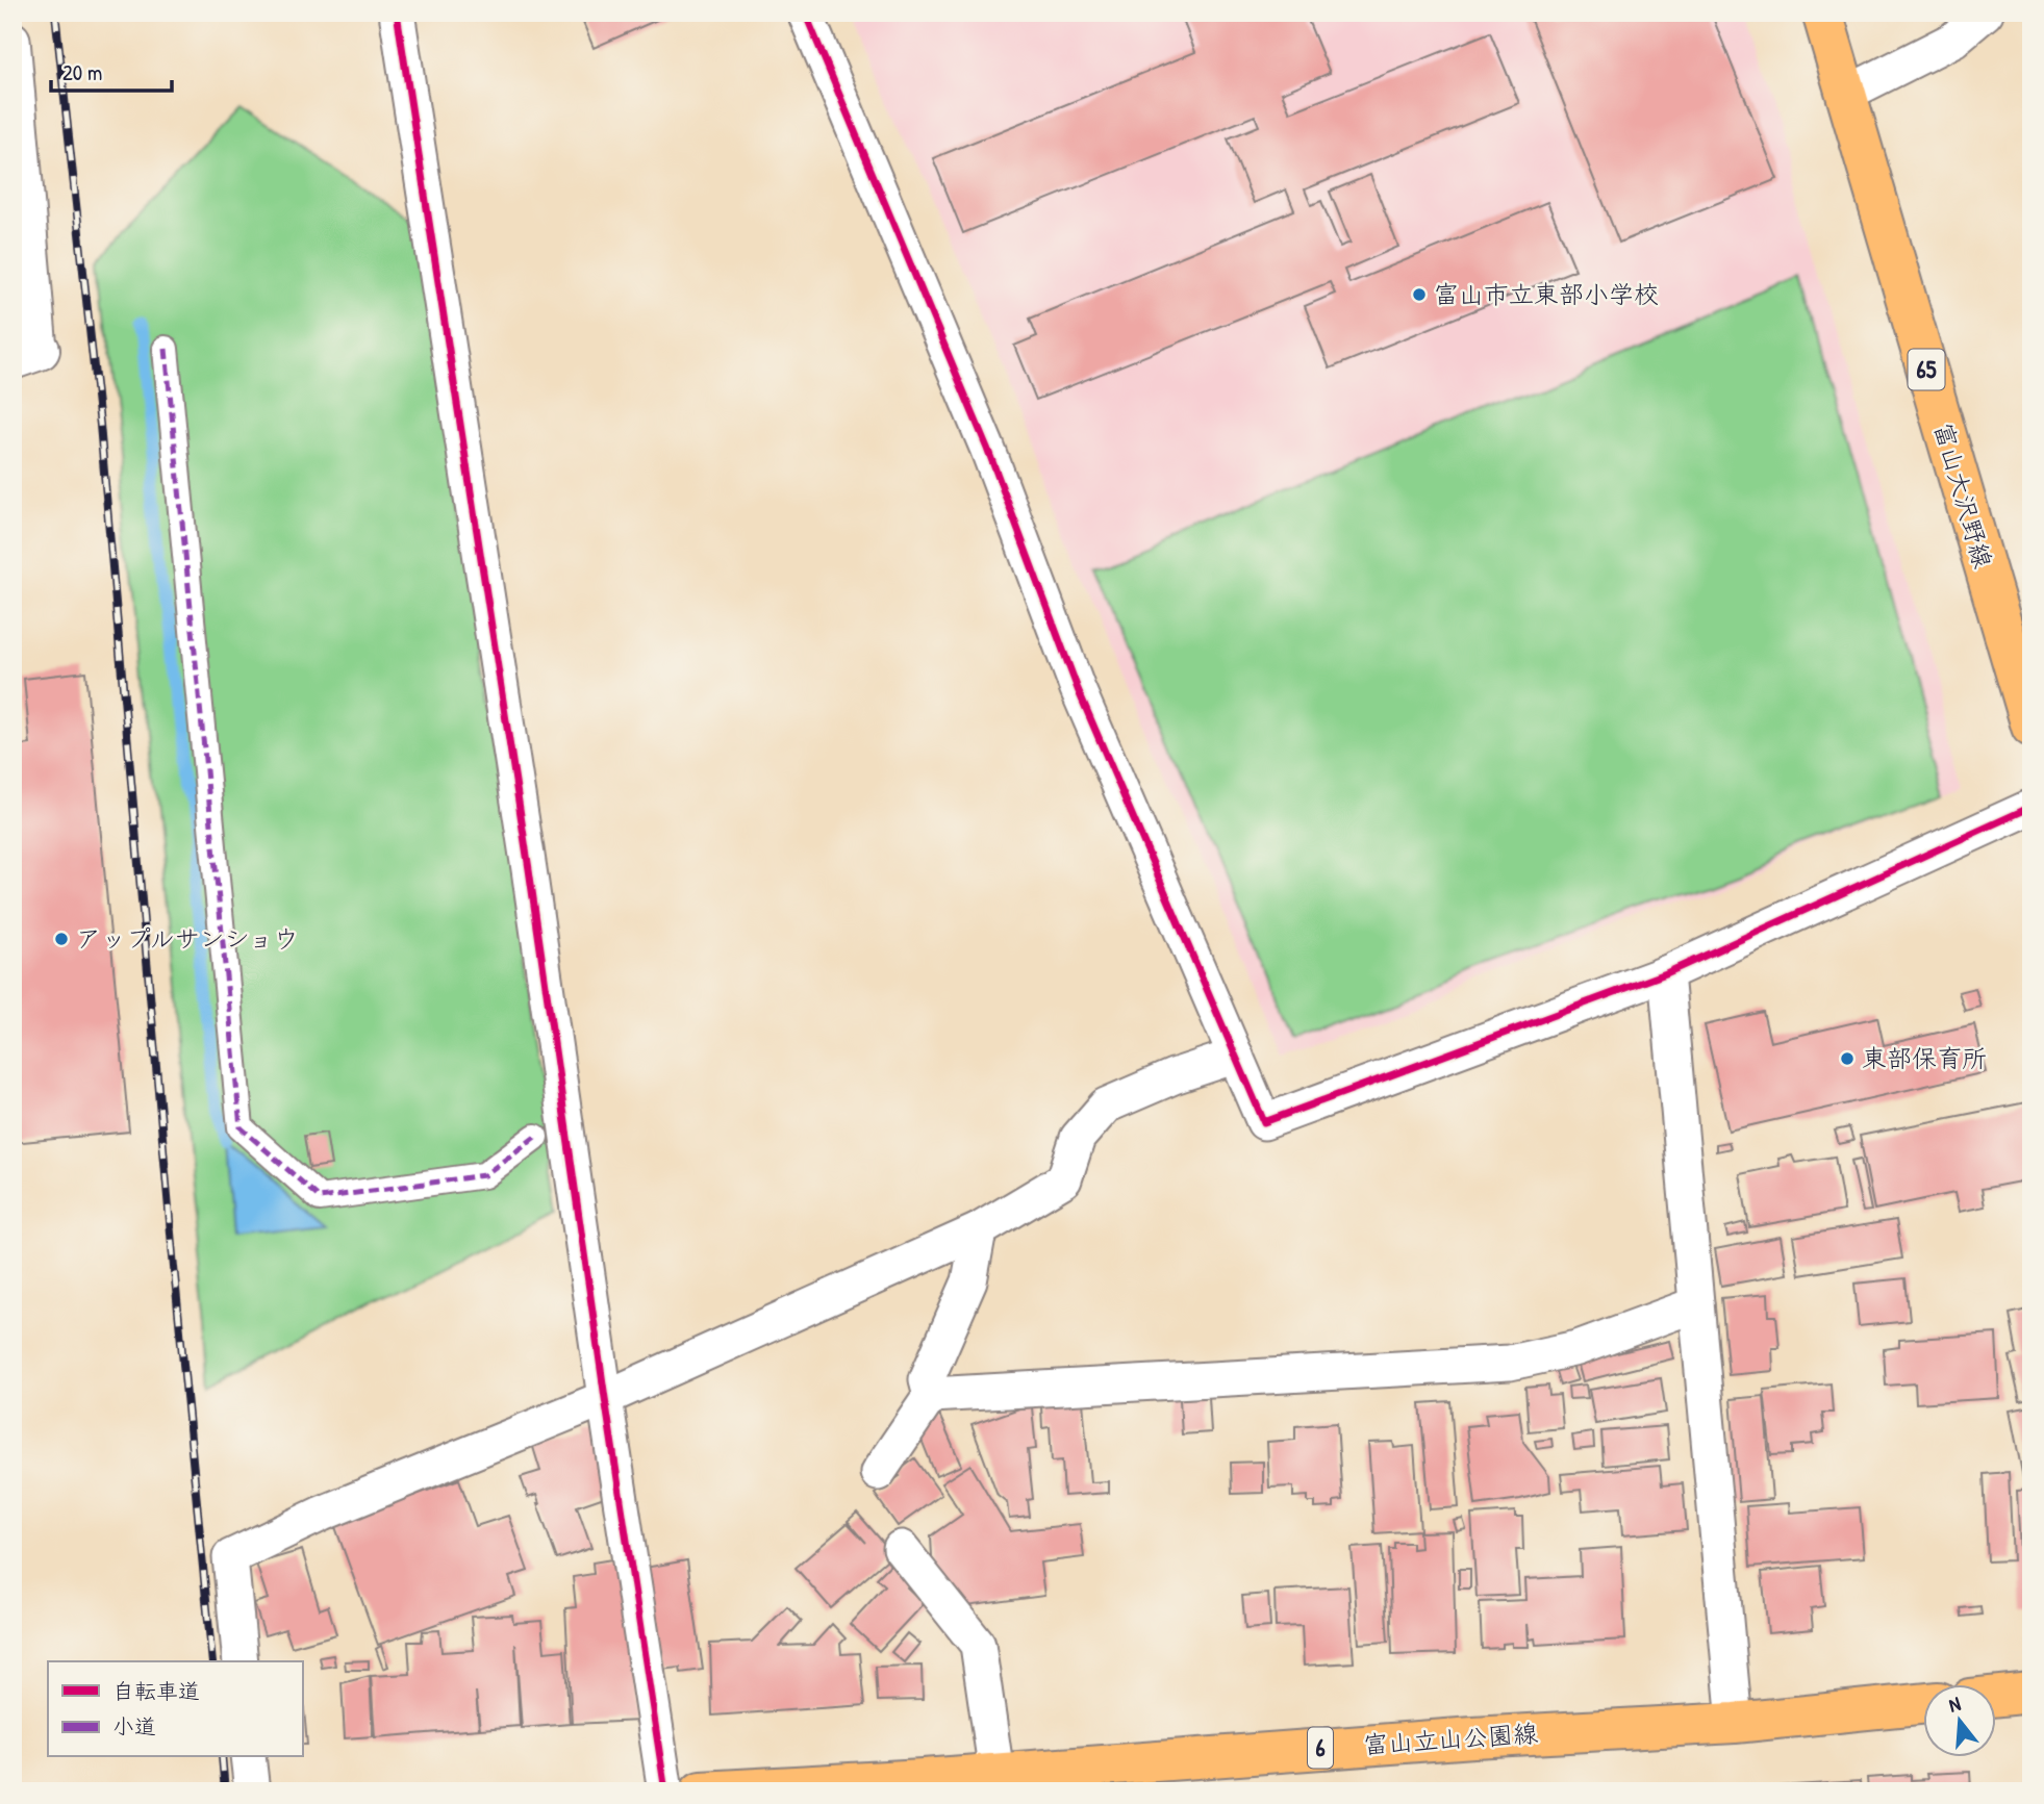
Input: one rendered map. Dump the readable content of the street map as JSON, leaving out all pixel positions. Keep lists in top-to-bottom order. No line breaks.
{"streets":{"main road":["65","富山大沢野線","富山立山公園線","6"]},"places":["富山市立東部小学校","アップルサンショウ","東部保育所"],"legend":["自転車道","小道"],"scale_bar":"20 m","north":"top"}
